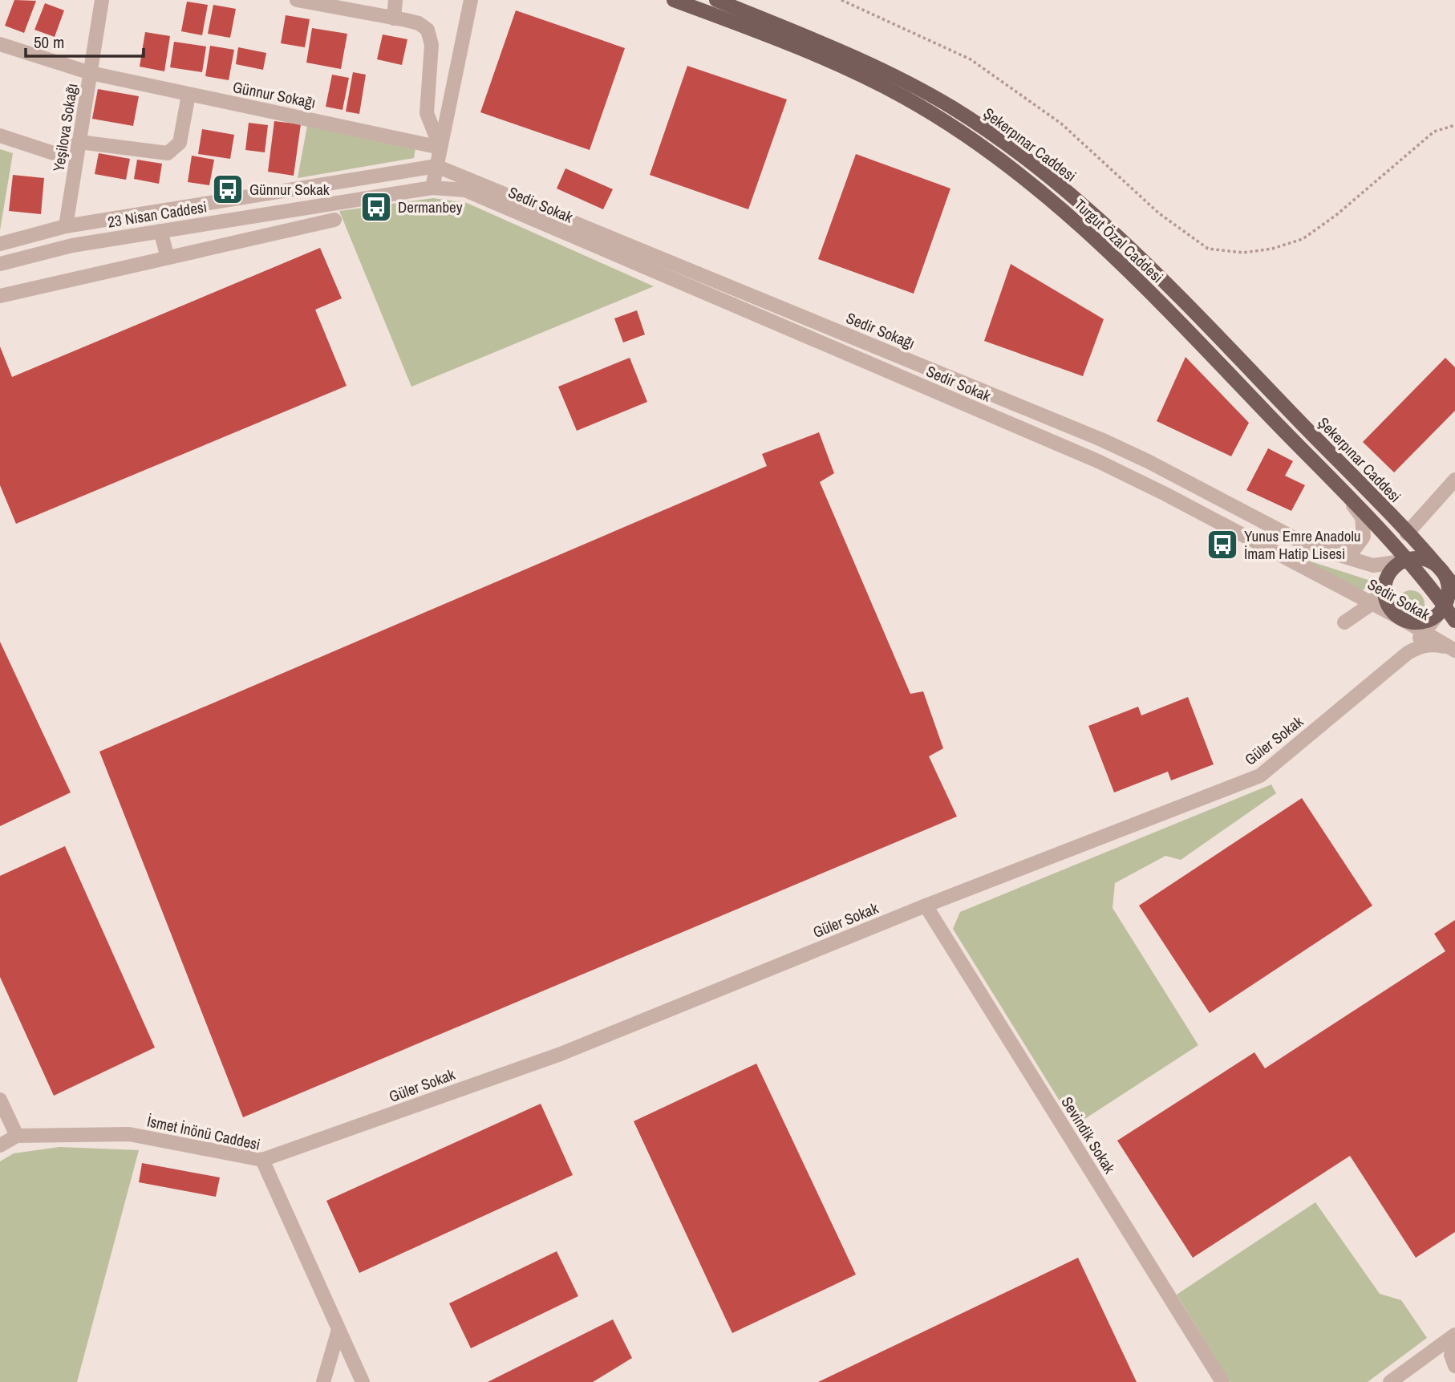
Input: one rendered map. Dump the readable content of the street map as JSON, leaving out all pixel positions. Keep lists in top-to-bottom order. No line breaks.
{"streets":{"main road":["Şekerpınar Caddesi","Turgut Özal Caddesi"],"street":["Günnur Sokağı","Yeşilova Sokağı","Sedir Sokak","23 Nisan Caddesi","Sedir Sokağı","Güler Sokak","İsmet İnönü Caddesi","Sevindik Sokak"]},"crossings":[["Günnur Sokağı","Yeşilova Sokağı"],["Yeşilova Sokağı","23 Nisan Caddesi"],["Sedir Sokak","23 Nisan Caddesi"],["23 Nisan Caddesi","Sedir Sokağı"],["Turgut Özal Caddesi","Sedir Sokağı"],["Güler Sokak","İsmet İnönü Caddesi"],["Güler Sokak","Sevindik Sokak"]],"places":{"bus stop":["Günnur Sokak","Dermanbey","Yunus Emre Anadolu İmam Hatip Lisesi"]},"scale_bar":"50 m"}
